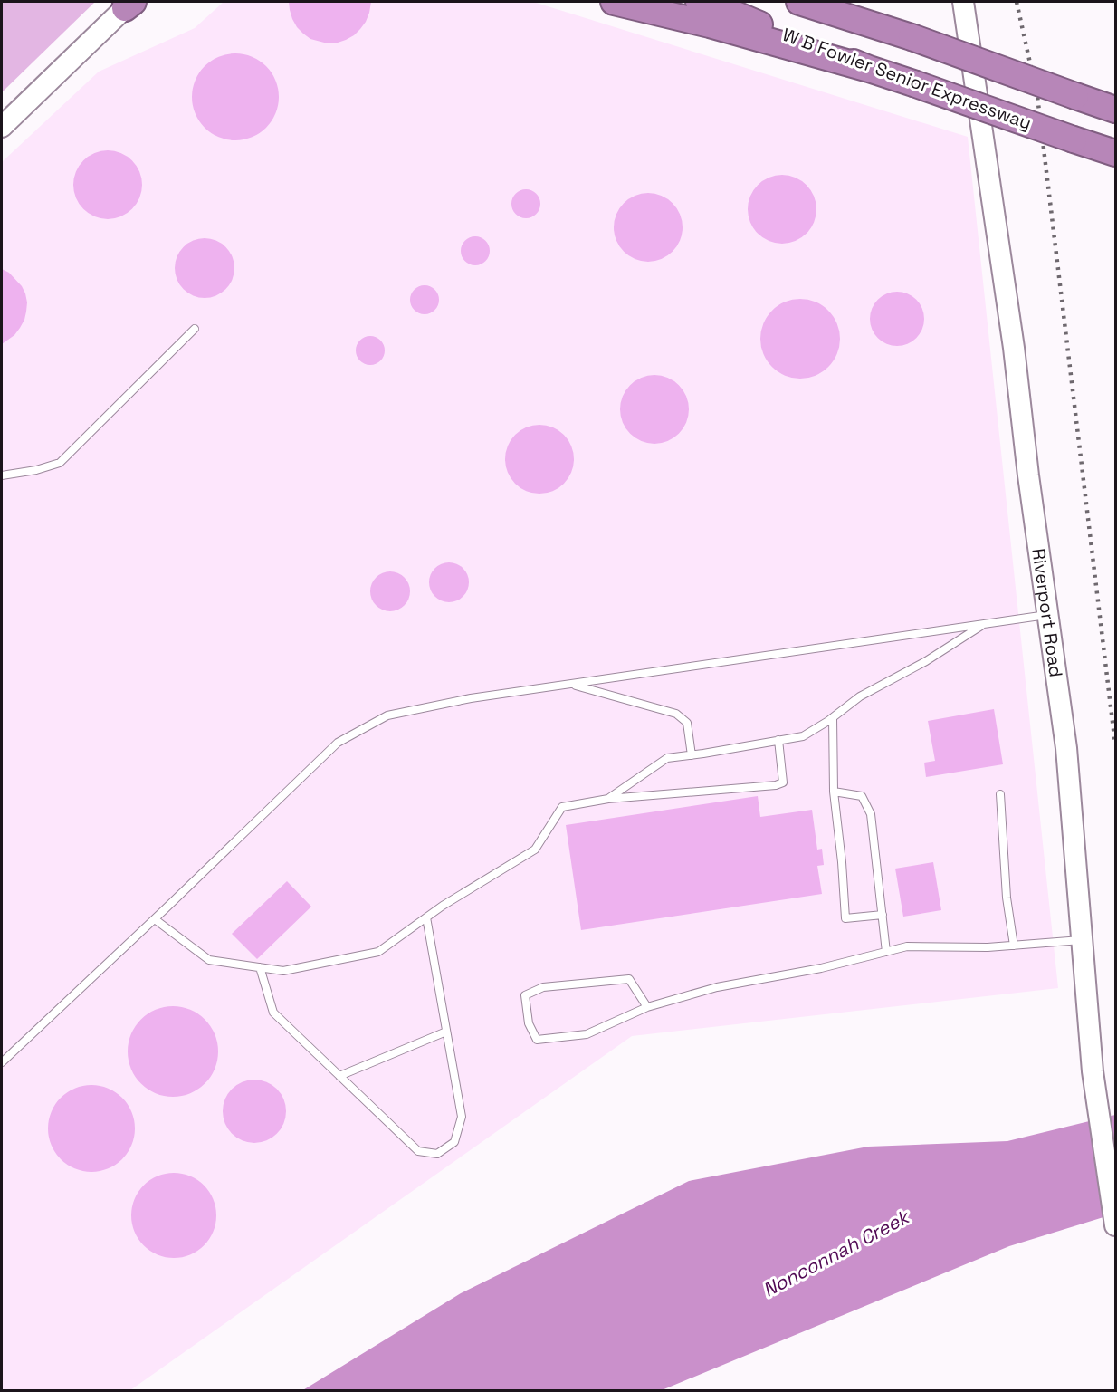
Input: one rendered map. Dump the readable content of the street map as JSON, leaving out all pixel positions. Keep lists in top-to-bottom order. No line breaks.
{"streets":{"highway":["W B Fowler Senior Expressway"],"main road":["Riverport Road"]},"water":["Nonconnah Creek"]}
